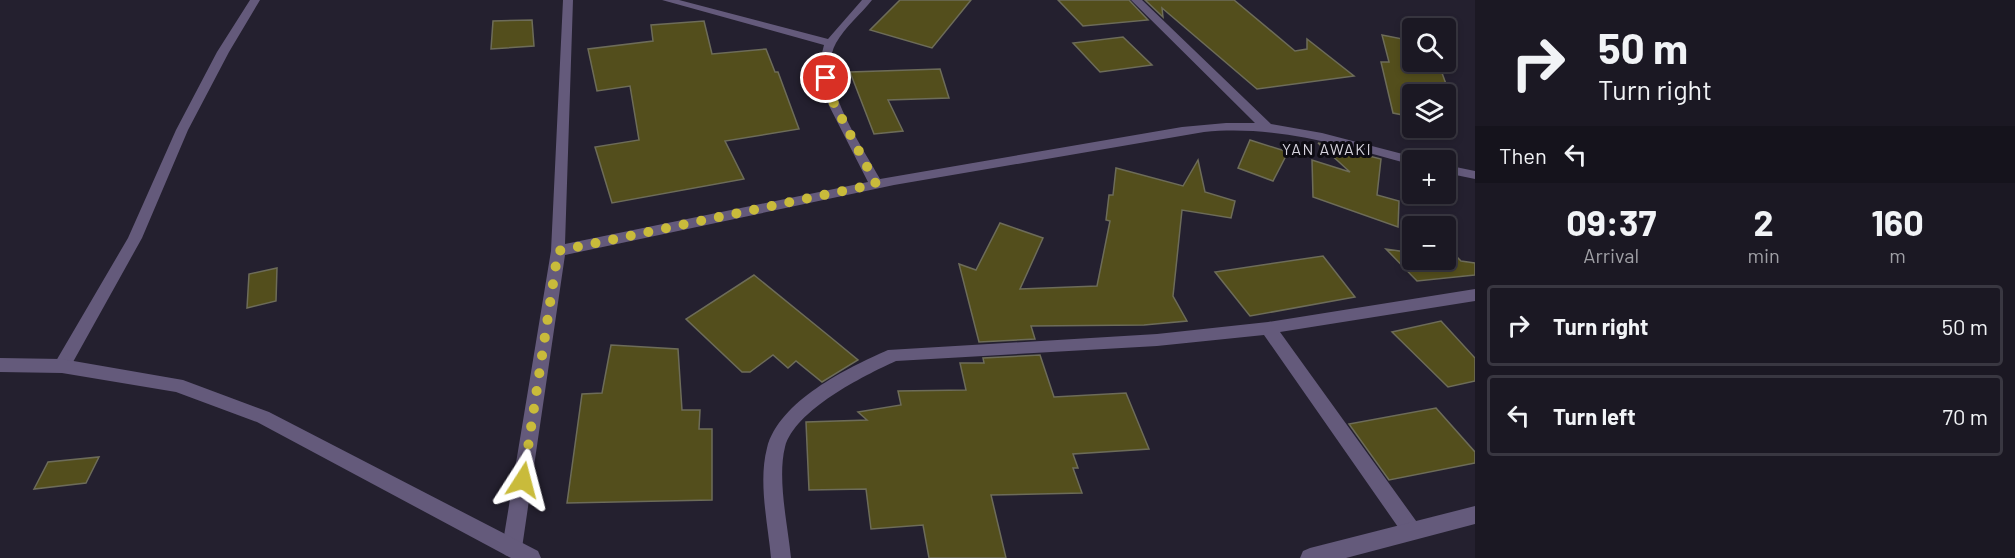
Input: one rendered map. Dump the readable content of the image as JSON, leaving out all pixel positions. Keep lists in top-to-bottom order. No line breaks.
{"districts":["YAN AWAKI"],"page":{"turn":["50 m","Turn right"],"map_buttons":["+","−"],"then":"Then","eta":["09:37","Arrival","2","min","160","m"],"list":[{"name":"Turn right","value":"50 m"},{"name":"Turn left","value":"70 m"}]}}
